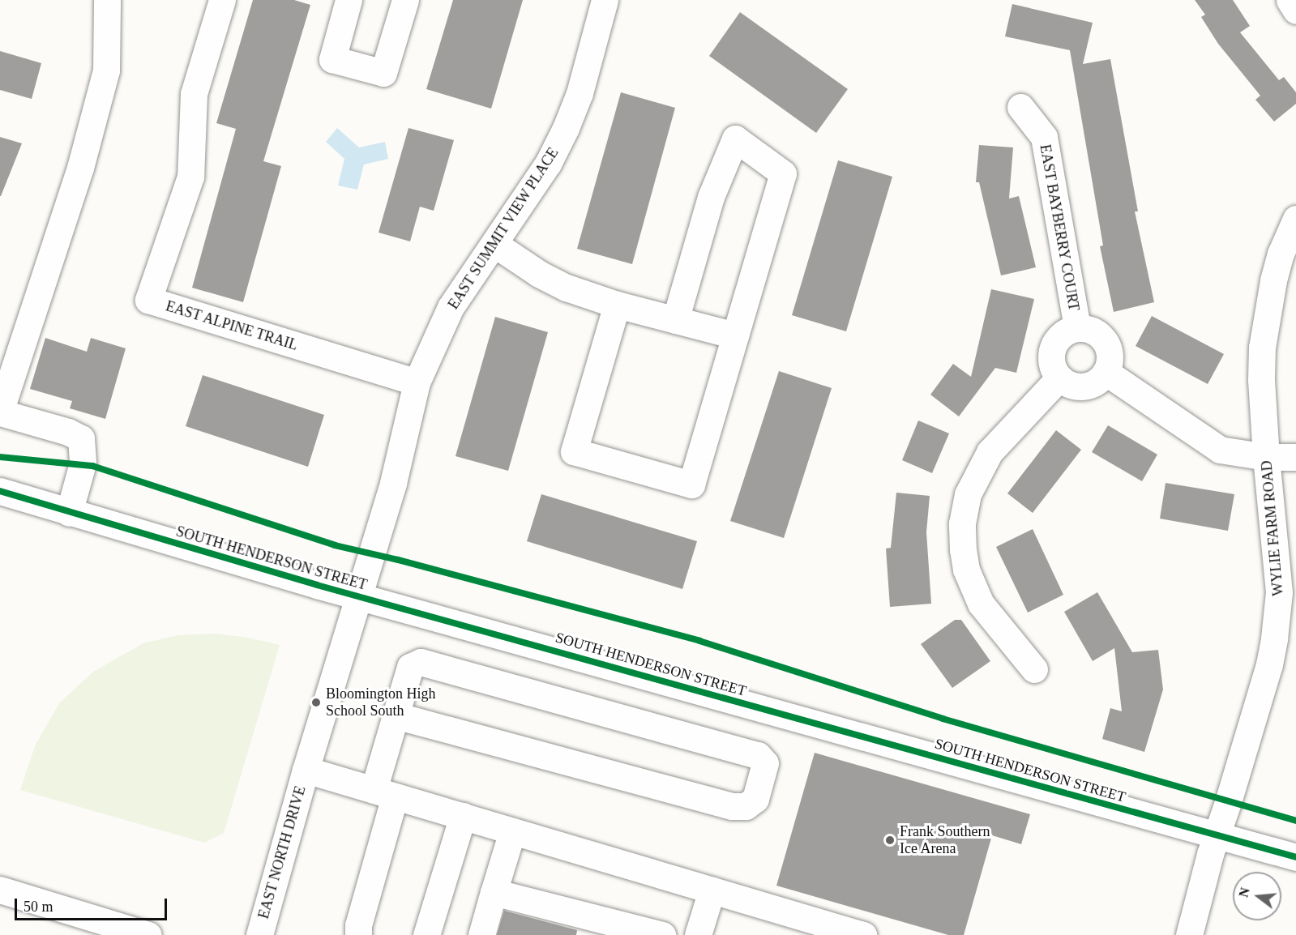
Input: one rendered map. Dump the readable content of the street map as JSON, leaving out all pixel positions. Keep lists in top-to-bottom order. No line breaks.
{"streets":{"street":["EAST BAYBERRY COURT","EAST SUMMIT VIEW PLACE","EAST ALPINE TRAIL","WYLIE FARM ROAD","SOUTH HENDERSON STREET","EAST NORTH DRIVE"]},"crossings":[["EAST SUMMIT VIEW PLACE","EAST ALPINE TRAIL"],["EAST SUMMIT VIEW PLACE","SOUTH HENDERSON STREET"],["EAST SUMMIT VIEW PLACE","EAST NORTH DRIVE"],["WYLIE FARM ROAD","SOUTH HENDERSON STREET"],["SOUTH HENDERSON STREET","EAST NORTH DRIVE"]],"places":["Bloomington High School South","Frank Southern Ice Arena"],"scale_bar":"50 m","north":"left"}
